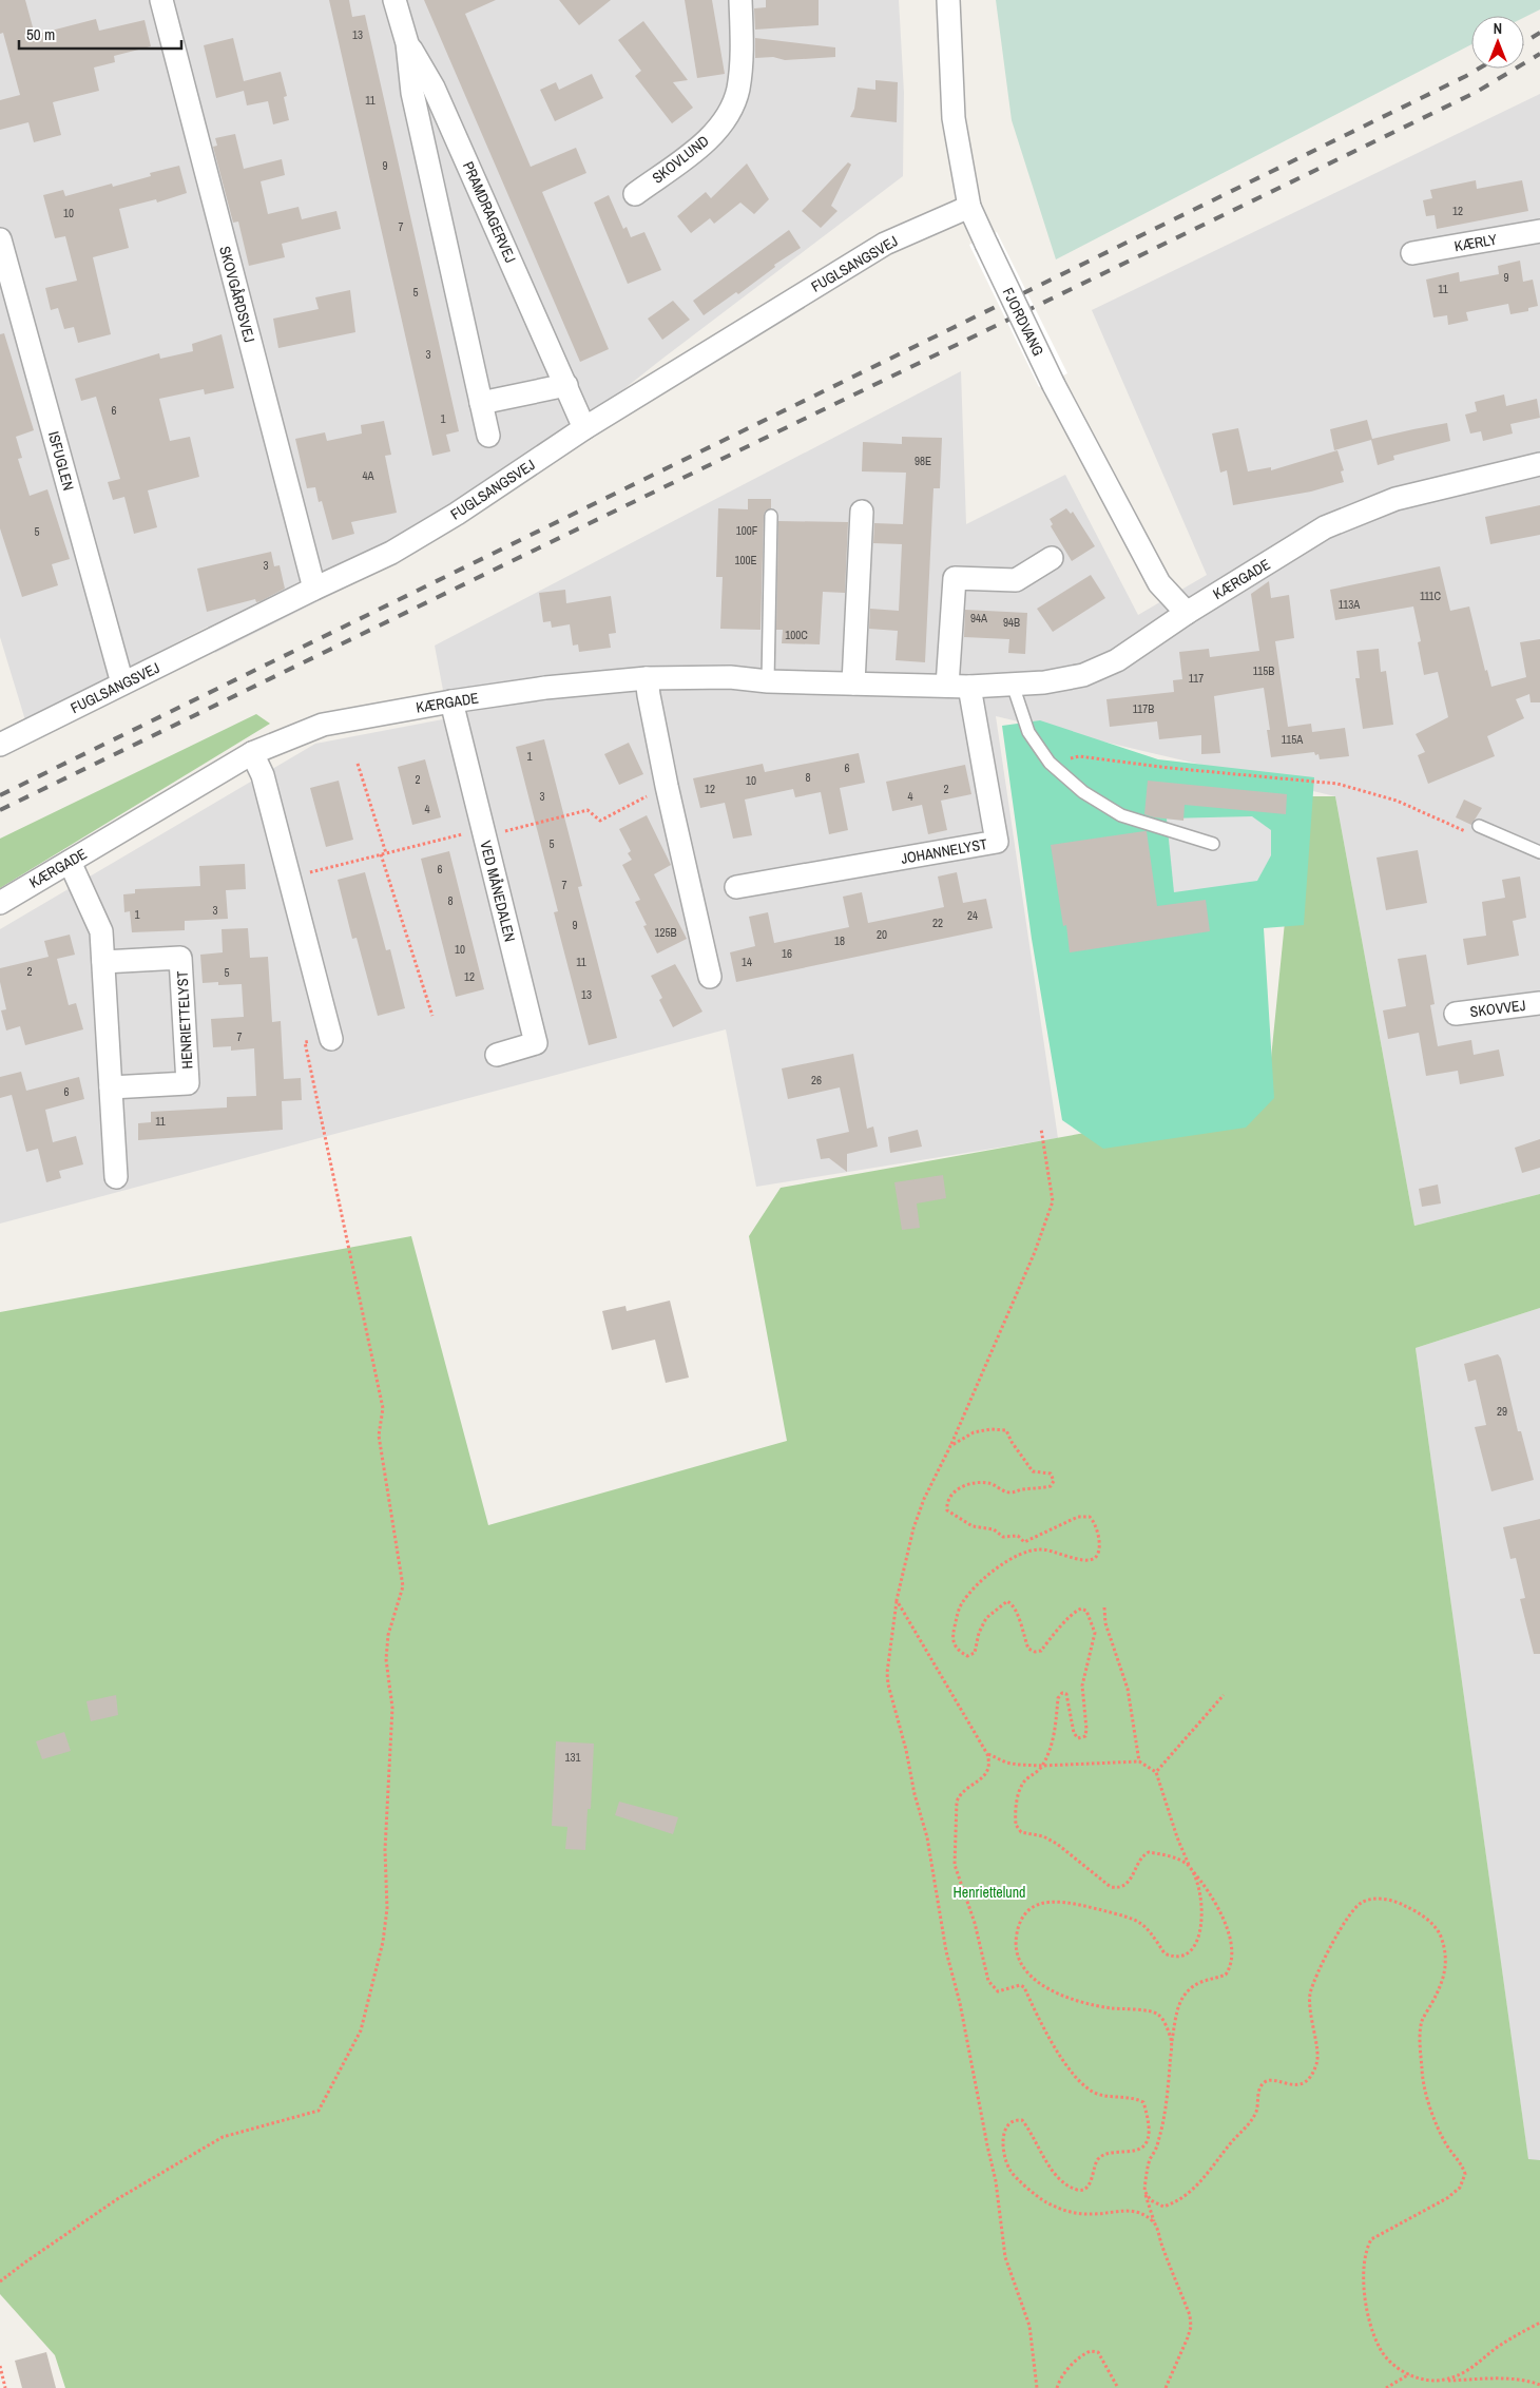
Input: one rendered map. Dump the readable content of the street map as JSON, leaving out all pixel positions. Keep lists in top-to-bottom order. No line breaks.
{"streets":{"street":["SKOVLUND","PRAMDRAGERVEJ","KÆRLY","FUGLSANGSVEJ","SKOVGÅRDSVEJ","FJORDVANG","ISFUGLEN","KÆRGADE","JOHANNELYST","VED MÅNEDALEN","SKOVVEJ","HENRIETTELYST"]},"crossings":[["PRAMDRAGERVEJ","FUGLSANGSVEJ"],["FUGLSANGSVEJ","SKOVGÅRDSVEJ"],["FUGLSANGSVEJ","FJORDVANG"],["FUGLSANGSVEJ","ISFUGLEN"],["FJORDVANG","KÆRGADE"],["KÆRGADE","JOHANNELYST"],["KÆRGADE","VED MÅNEDALEN"]],"parks":["Henriettelund"],"house_numbers":["13","11","9","12","10","7","9","11","5","3","6","1","98E","4A","100F","5","100E","3","111C","113A","94A","94B","100C","115B","117","117B","115A","1","6","8","2","10","12","2","3","4","4","5","6","7","8","3","1","24","22","9","125B","20","18","10","16","11","14","2","5","12","13","7","26","6","11","29","131"],"scale_bar":"50 m","north":"top"}
